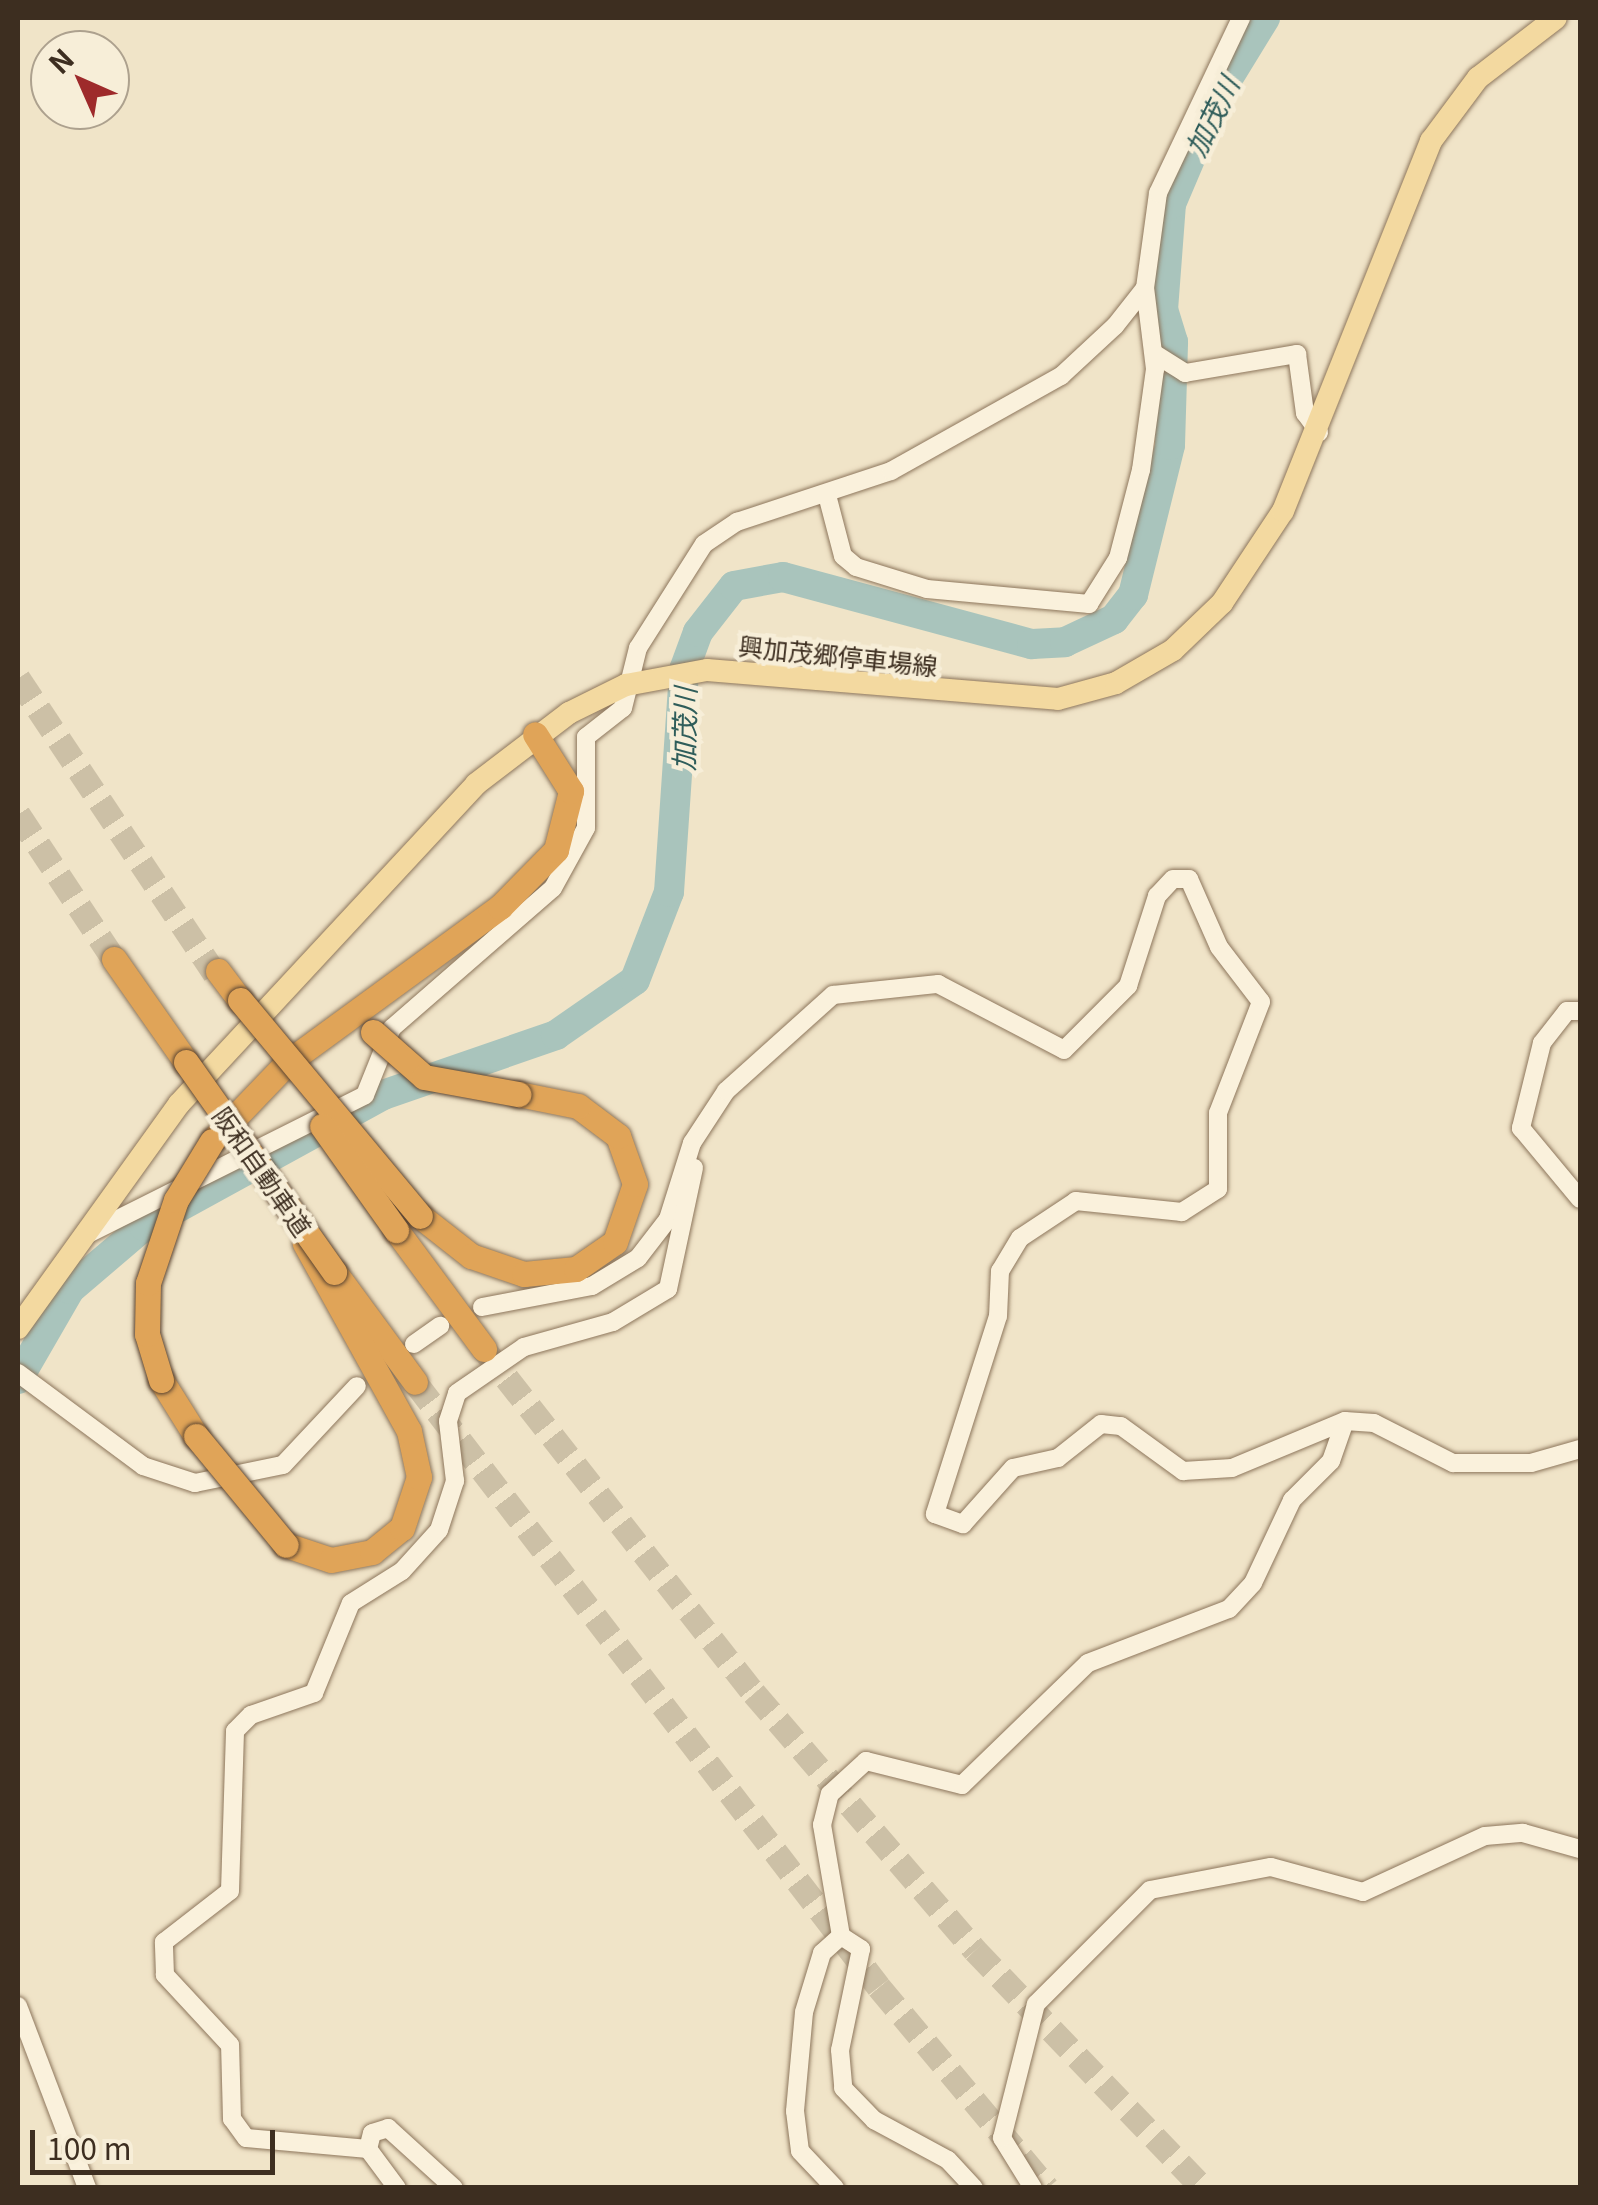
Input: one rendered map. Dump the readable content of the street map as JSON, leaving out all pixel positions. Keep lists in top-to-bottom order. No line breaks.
{"streets":{"highway":["阪和自動車道"],"main road":["興加茂郷停車場線"]},"water":["加茂川"],"scale_bar":"100 m","north":"top left"}
